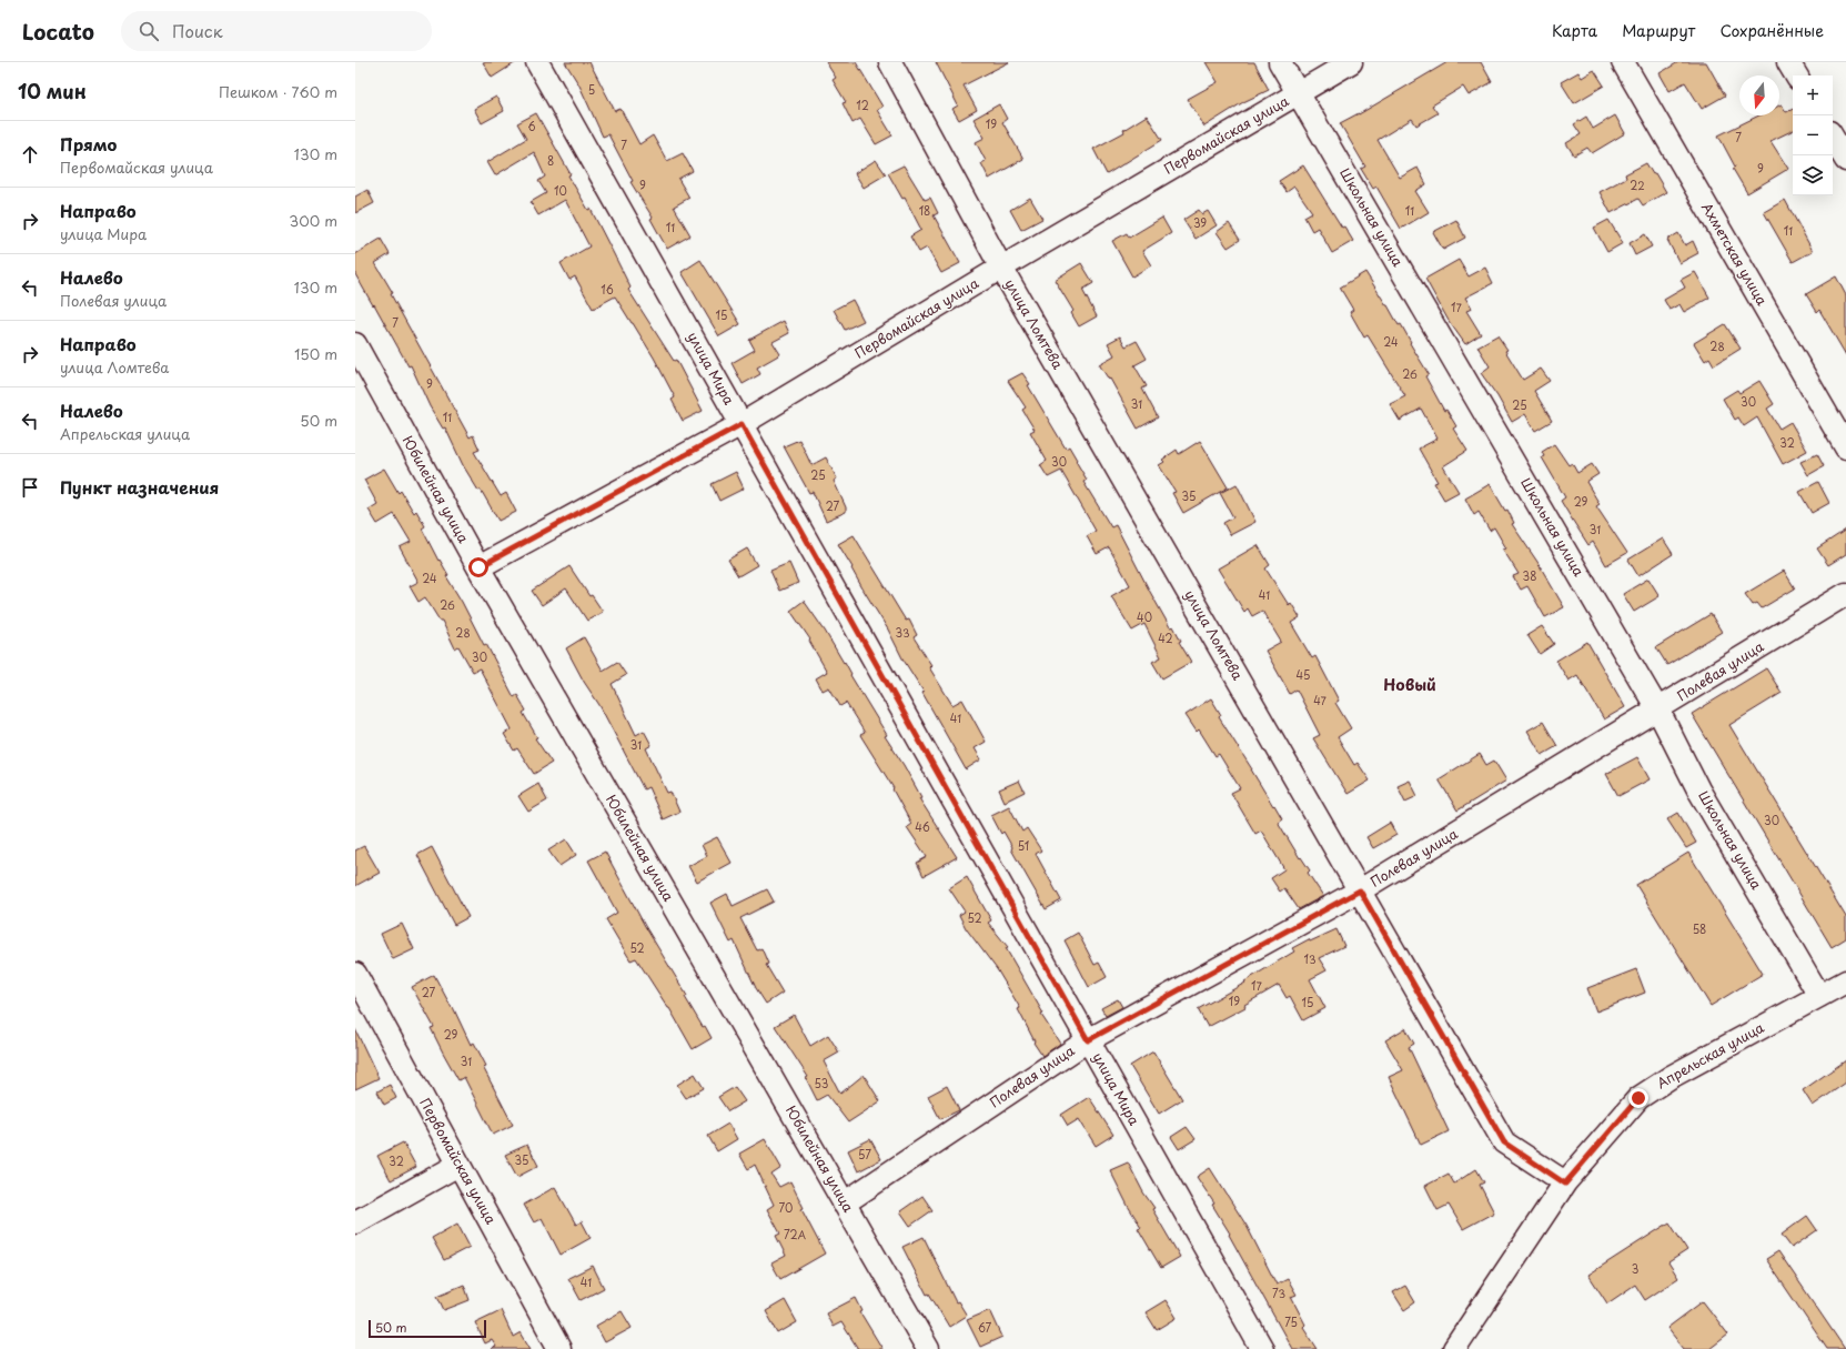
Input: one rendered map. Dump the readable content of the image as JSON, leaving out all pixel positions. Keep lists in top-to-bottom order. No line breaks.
{"streets":{"street":["Первомайская улица","Школьная улица","Ахметская улица","улица Ломтева","улица Мира","Юбилейная улица","Полевая улица","Апрельская улица"]},"crossings":[["Первомайская улица","Школьная улица"],["Первомайская улица","улица Ломтева"],["Первомайская улица","улица Мира"],["Первомайская улица","Юбилейная улица"],["Школьная улица","Полевая улица"],["Школьная улица","Апрельская улица"],["улица Ломтева","Полевая улица"],["улица Ломтева","Апрельская улица"],["улица Мира","Полевая улица"],["Юбилейная улица","Полевая улица"]],"districts":["Новый"],"house_numbers":["5","12","19","6","7","7","8","9","9","22","10","18","11","39","11","11","16","17","15","7","24","28","26","9","30","31","25","11","32","30","25","35","29","27","31","38","24","41","26","40","28","33","42","30","45","47","41","31","30","46","51","52","58","52","13","17","27","19","15","29","31","53","57","35","32","70","72A","3","41","73","75","67"],"scale_bar":"50 m","north":"bottom","page":{"header":"Locato","search":"Поиск","nav":["Карта","Маршрут","Сохранённые"],"heading":["10 мин","Пешком · 760 m"],"map_buttons":["+","−"],"list":[["Прямо","Первомайская улица","130 m"],["Направо","улица Мира","300 m"],["Налево","Полевая улица","130 m"],["Направо","улица Ломтева","150 m"],["Налево","Апрельская улица","50 m"],"Пункт назначения"],"scale":"50 m"}}
